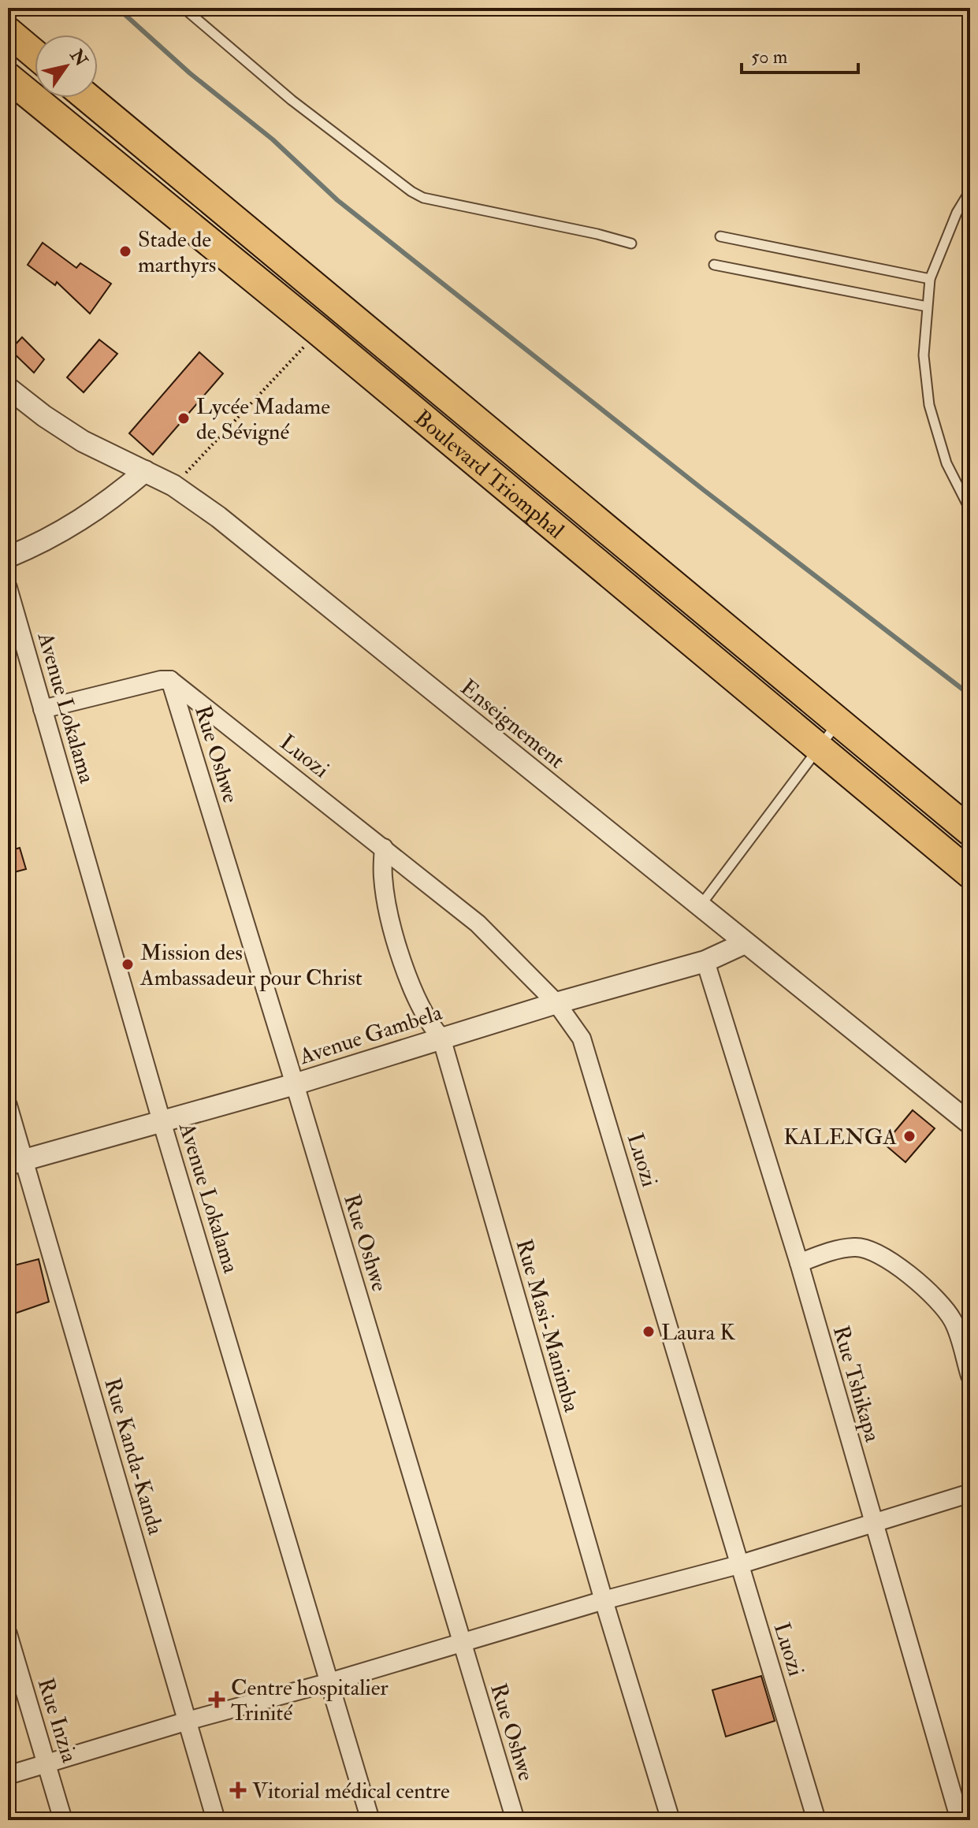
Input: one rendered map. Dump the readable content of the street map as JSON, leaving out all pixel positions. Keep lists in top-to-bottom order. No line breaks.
{"streets":{"highway":["Boulevard Triomphal"],"street":["Avenue Lokalama","Enseignement","Rue Oshwe","Luozi","Avenue Gambela","Rue Masi-Manimba","Rue Tshikapa","Rue Kanda-Kanda","Rue Inzia"]},"crossings":[["Avenue Lokalama","Avenue Gambela"],["Enseignement","Avenue Gambela"],["Rue Oshwe","Luozi"],["Rue Oshwe","Avenue Gambela"],["Luozi","Avenue Gambela"],["Luozi","Rue Masi-Manimba"],["Avenue Gambela","Rue Masi-Manimba"],["Avenue Gambela","Rue Tshikapa"],["Avenue Gambela","Rue Kanda-Kanda"]],"places":{"other":["Stade de marthyrs","Lycée Madame de Sévigné","Mission des Ambassadeur pour Christ","KALENGA","Laura K"],"health":["Centre hospitalier Trinité","Vitorial médical centre"]},"scale_bar":"50 m","north":"top right"}
